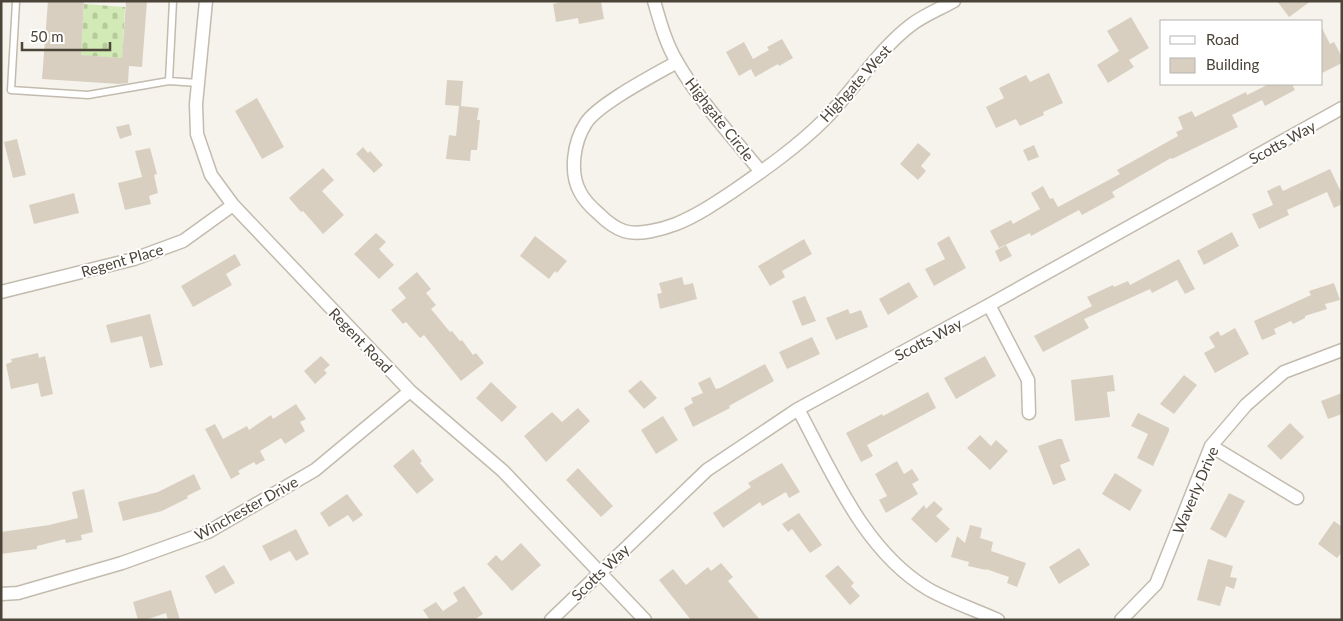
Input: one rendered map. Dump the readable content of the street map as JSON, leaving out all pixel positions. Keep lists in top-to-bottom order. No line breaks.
{"streets":{"street":["Highgate West","Highgate Circle","Scotts Way","Regent Place","Regent Road","Waverly Drive","Winchester Drive"]},"crossings":[["Highgate West","Highgate Circle"],["Scotts Way","Regent Road"],["Regent Place","Regent Road"],["Regent Road","Winchester Drive"]],"legend":["Road","Building"],"scale_bar":"50 m"}
